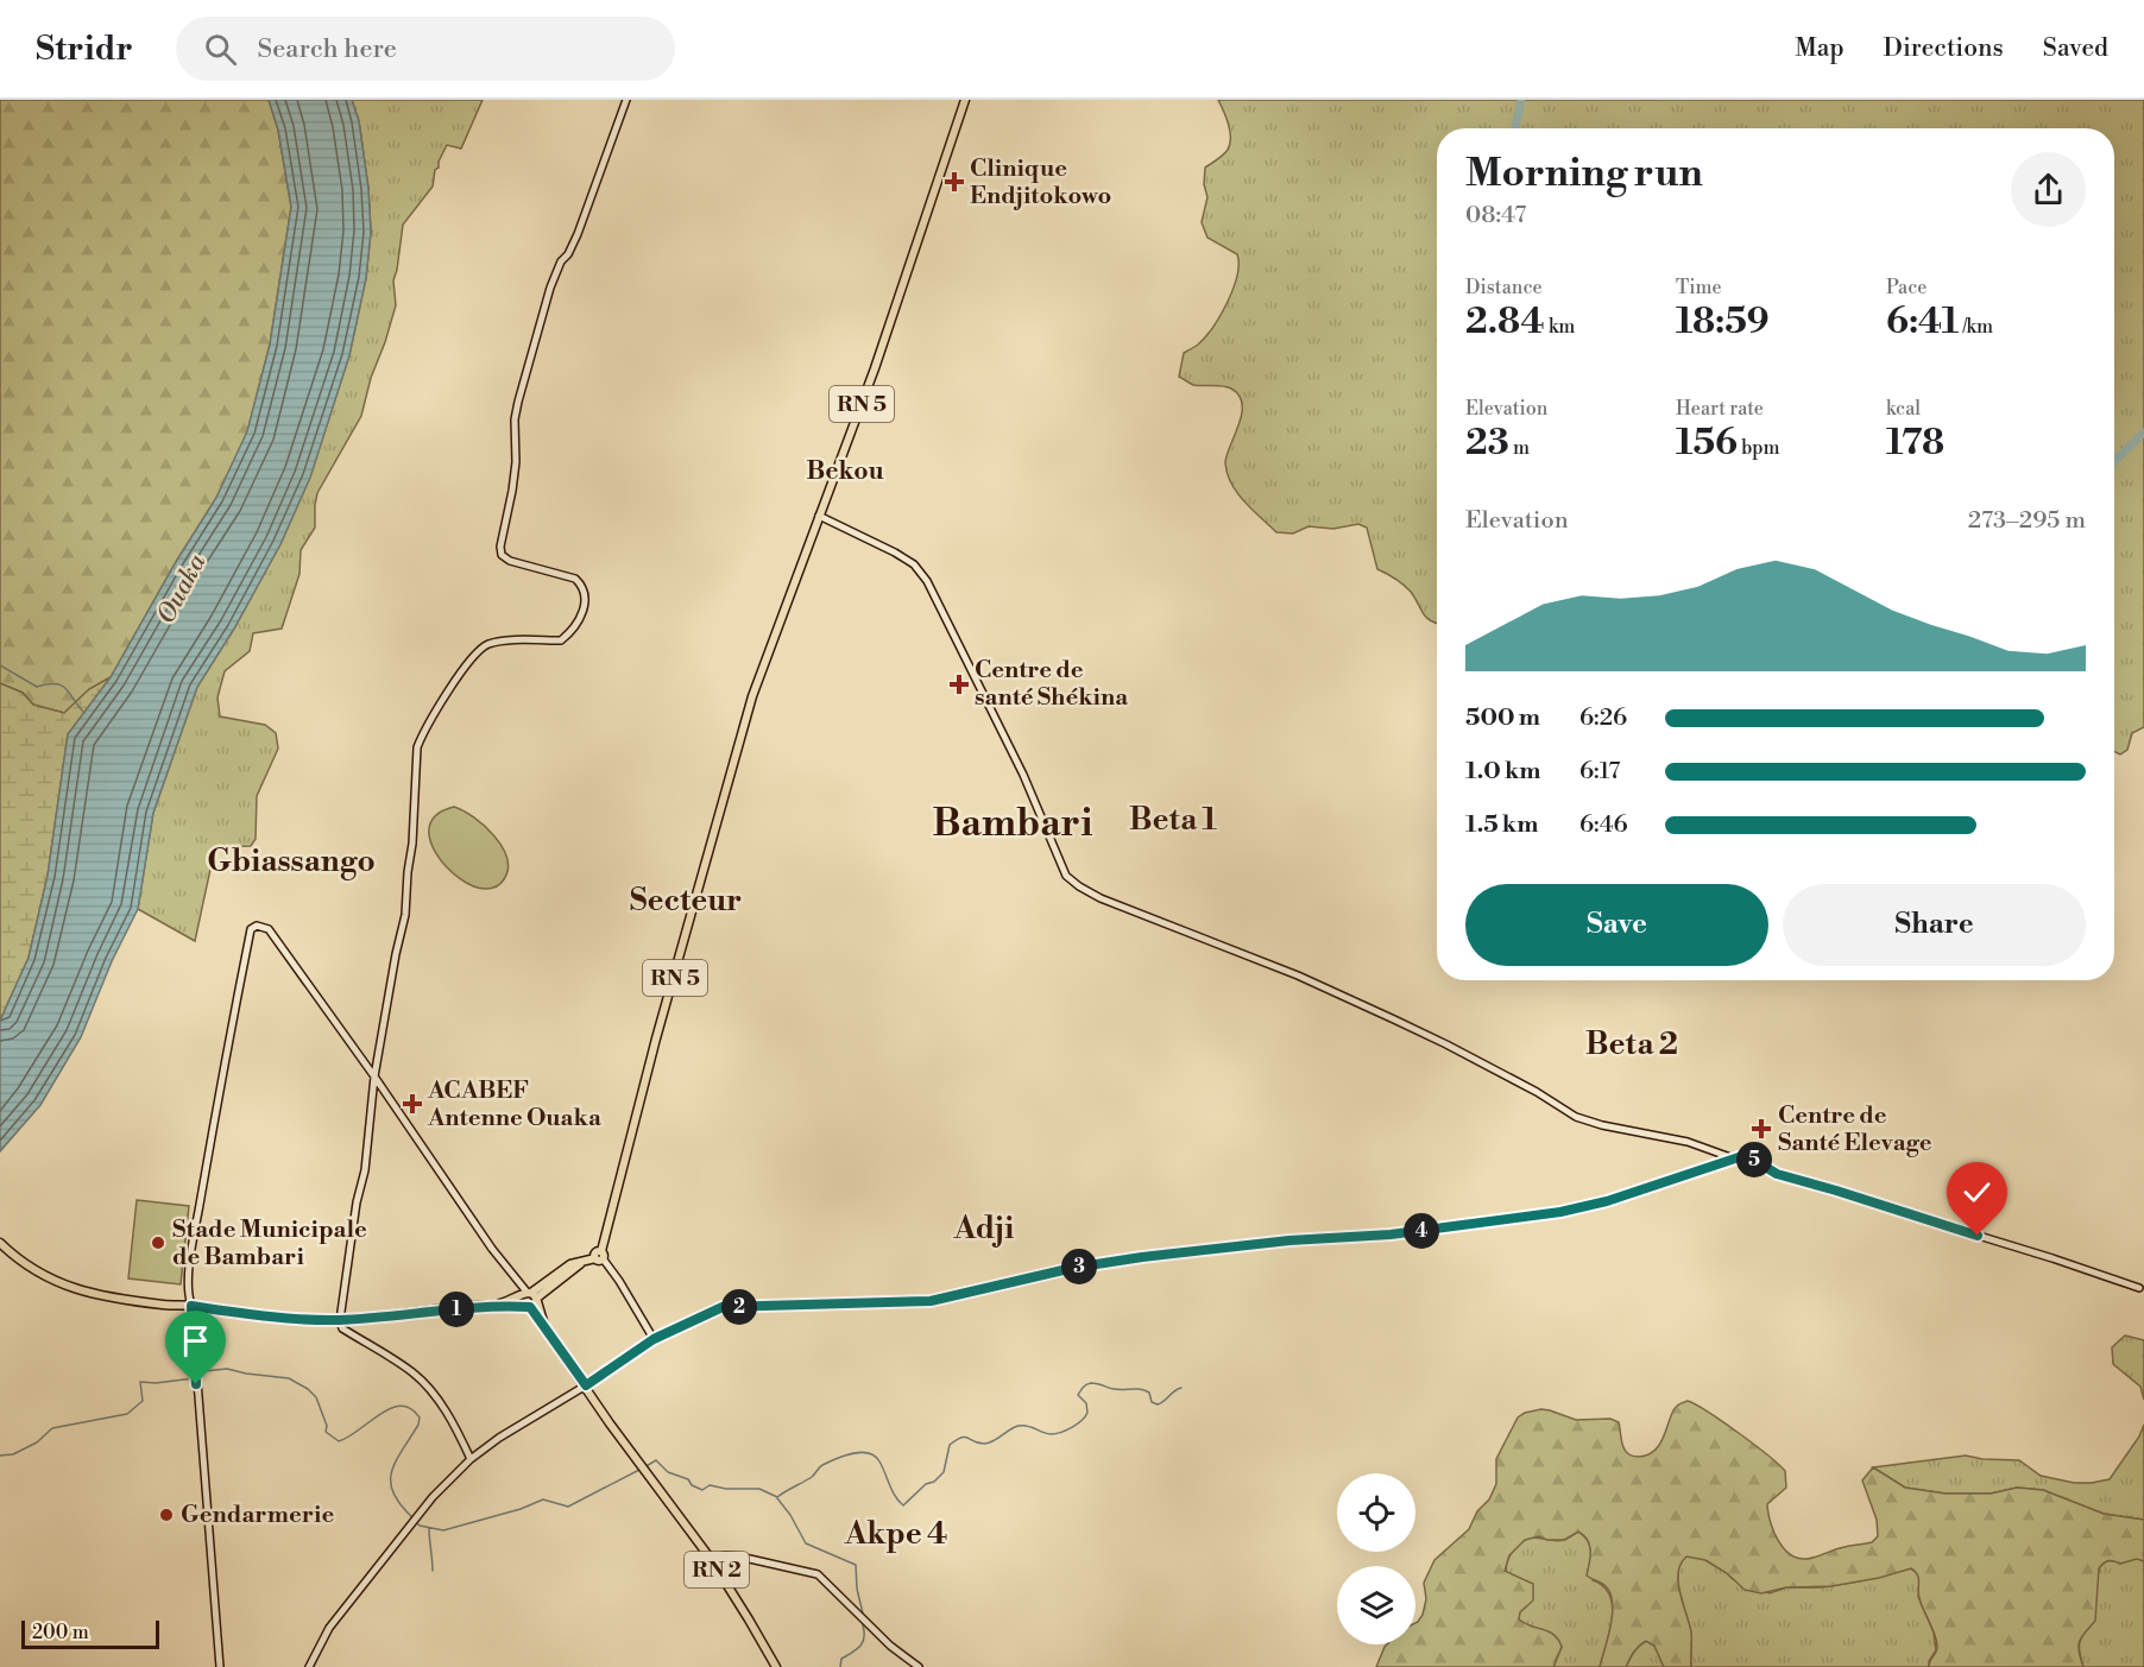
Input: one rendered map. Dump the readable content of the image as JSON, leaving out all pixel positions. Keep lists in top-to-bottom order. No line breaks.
{"streets":{"main road":["RN 5","RN 2"]},"districts":["Bekou","Beta 1","Bambari","Gbiassango","Secteur","Beta 2","Adji","Akpe 4"],"water":["Ouaka"],"places":{"health":["Clinique Endjitokowo","Centre de santé Shékina","ACABEF Antenne Ouaka","Centre de Santé Elevage"],"other":["Stade Municipale de Bambari","Gendarmerie"]},"scale_bar":"200 m","page":{"header":"Stridr","search":"Search here","nav":["Map","Directions","Saved"],"heading":["Morning run","08:47"],"stats":[["Distance","2.84 km"],["Time","18:59"],["Pace","6:41 /km"],["Elevation","23 m"],["Heart rate","156 bpm"],["kcal","178"]],"chart":["Elevation","273–295 m"],"list":[{"name":"500 m","note":"6:26"},{"name":"1.0 km","note":"6:17"},{"name":"1.5 km","note":"6:46"}],"buttons":["Save","Share"],"pins":["5","4","3","2","1"],"scale":"200 m"}}
